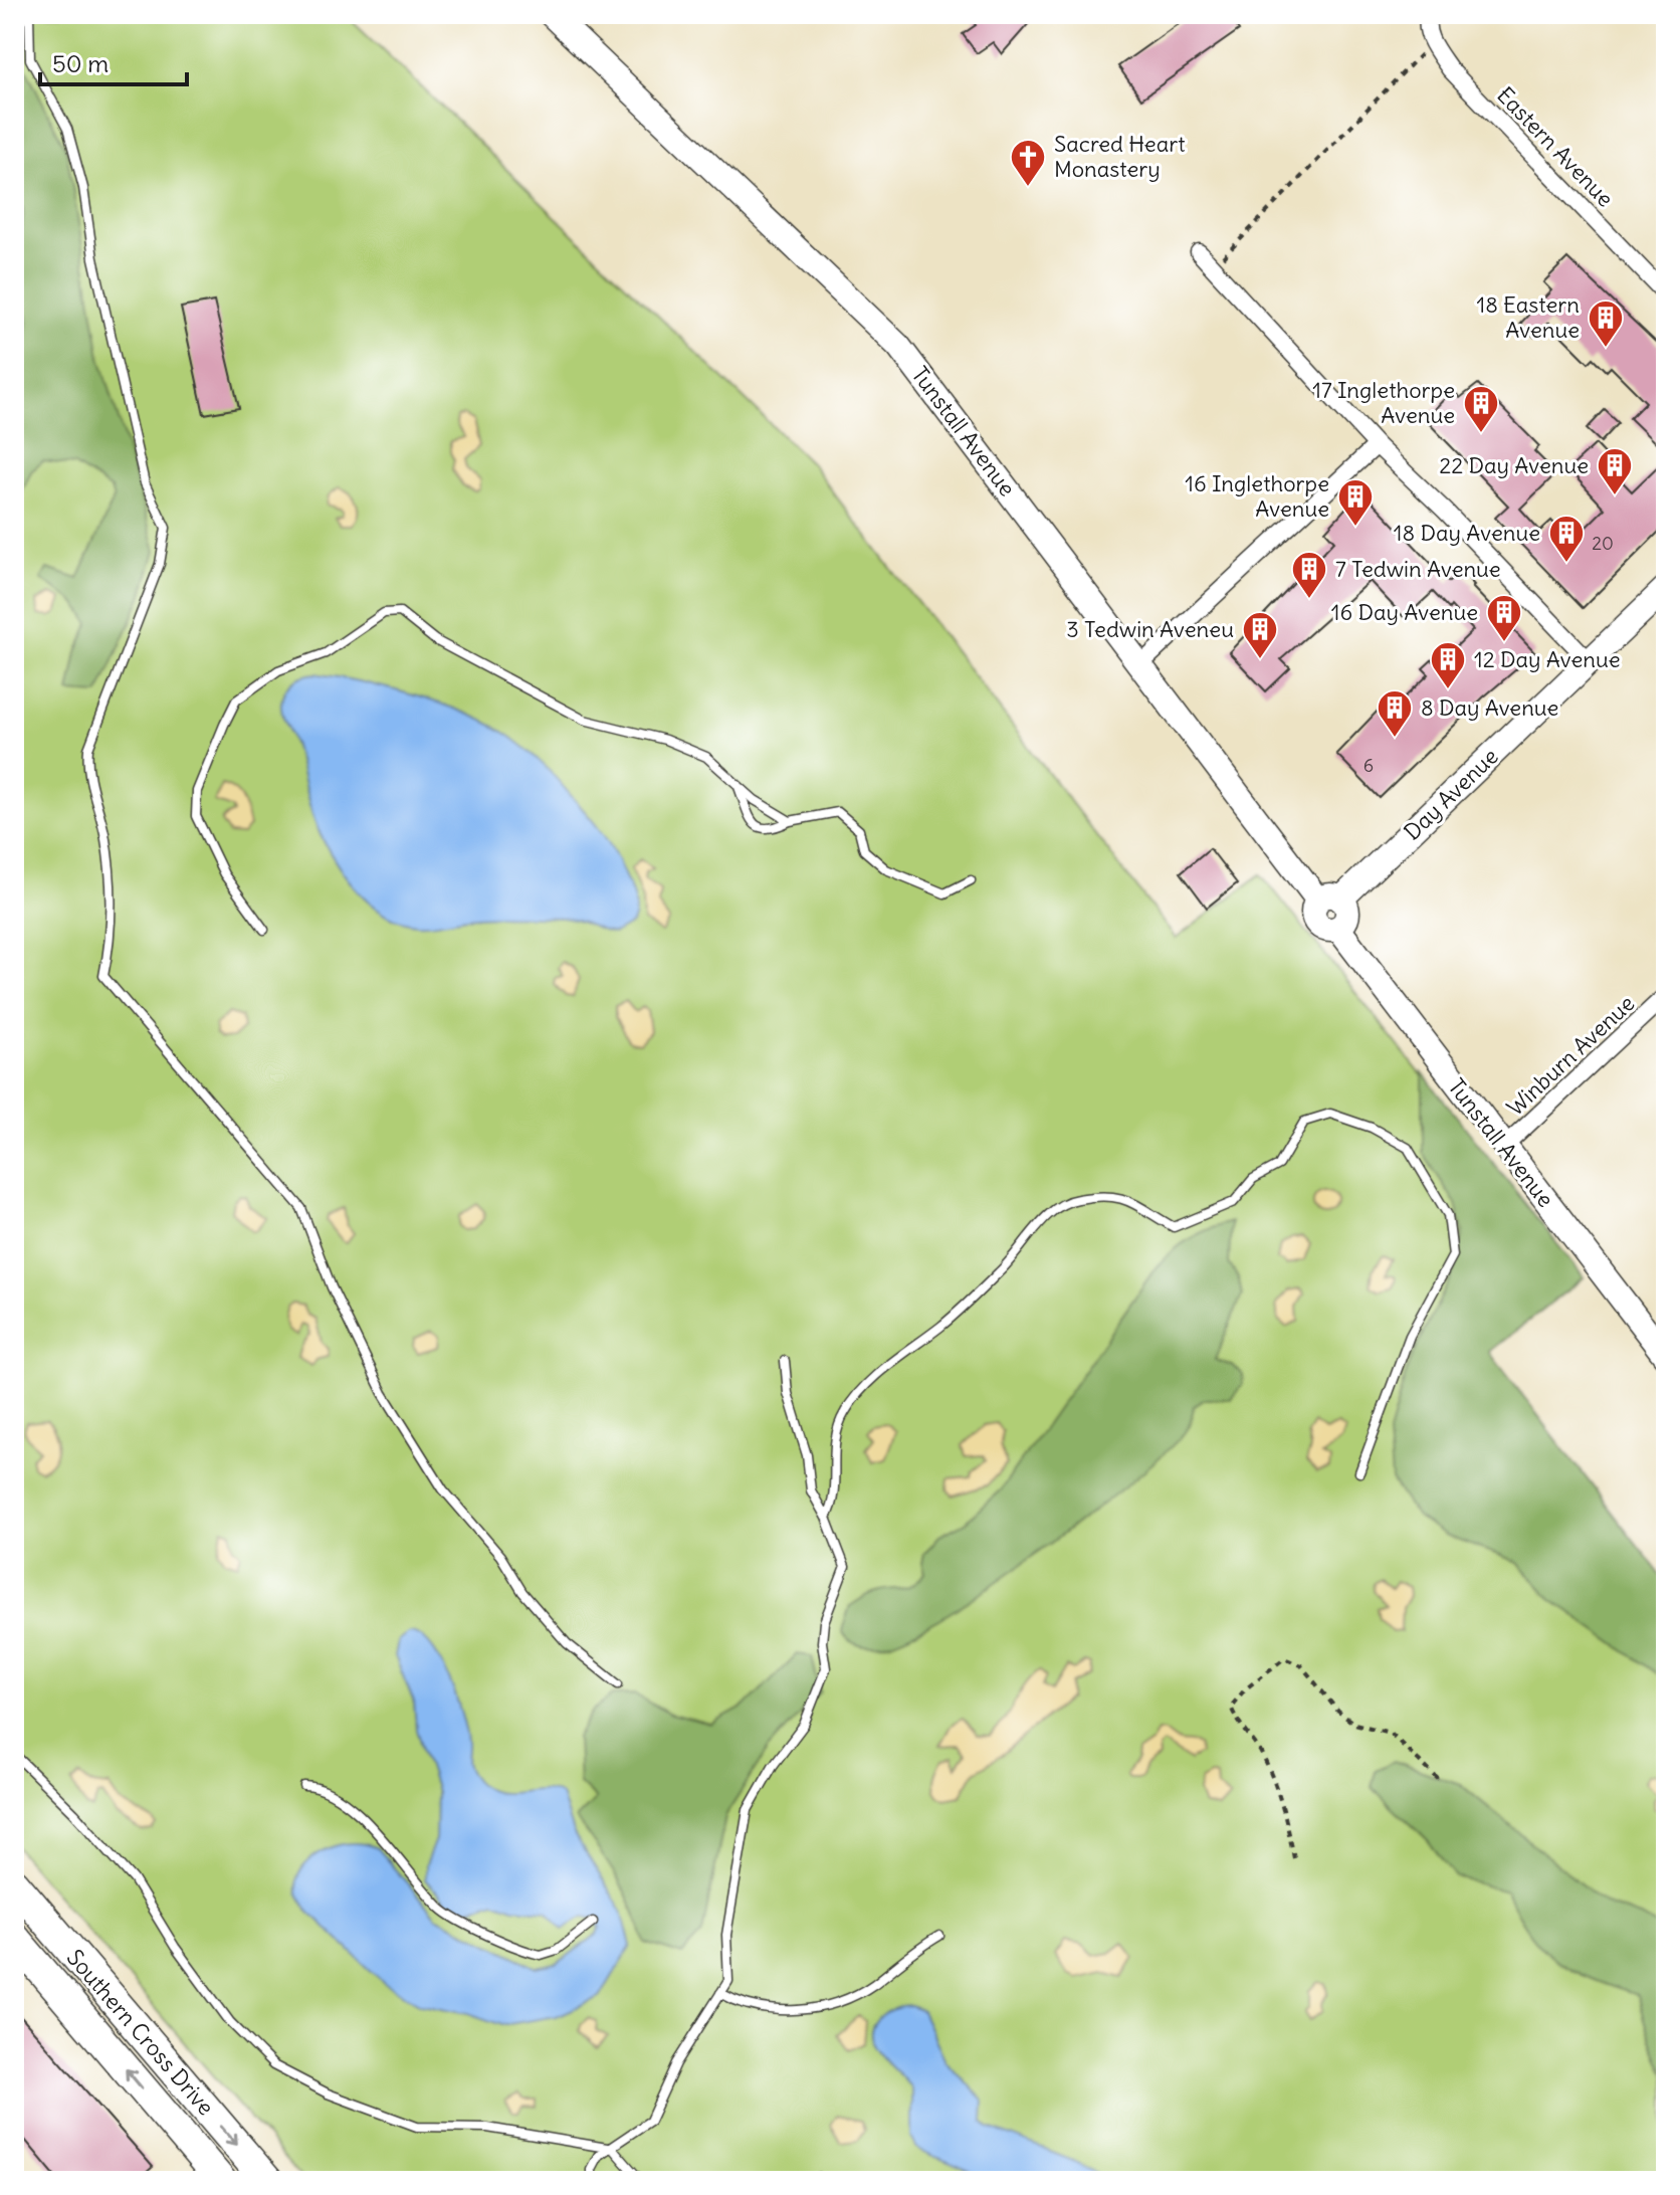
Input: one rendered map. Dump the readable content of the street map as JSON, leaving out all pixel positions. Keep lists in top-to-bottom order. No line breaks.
{"streets":{"highway":["Southern Cross Drive"],"street":["Eastern Avenue","Tunstall Avenue","Day Avenue","Winburn Avenue"]},"crossings":[["Tunstall Avenue","Day Avenue"],["Tunstall Avenue","Winburn Avenue"]],"places":{"church":["Sacred Heart Monastery"],"building":["18 Eastern Avenue","17 Inglethorpe Avenue","22 Day Avenue","16 Inglethorpe Avenue","18 Day Avenue","7 Tedwin Avenue","16 Day Avenue","3 Tedwin Aveneu","12 Day Avenue","8 Day Avenue"]},"house_numbers":["20","6"],"scale_bar":"50 m"}
